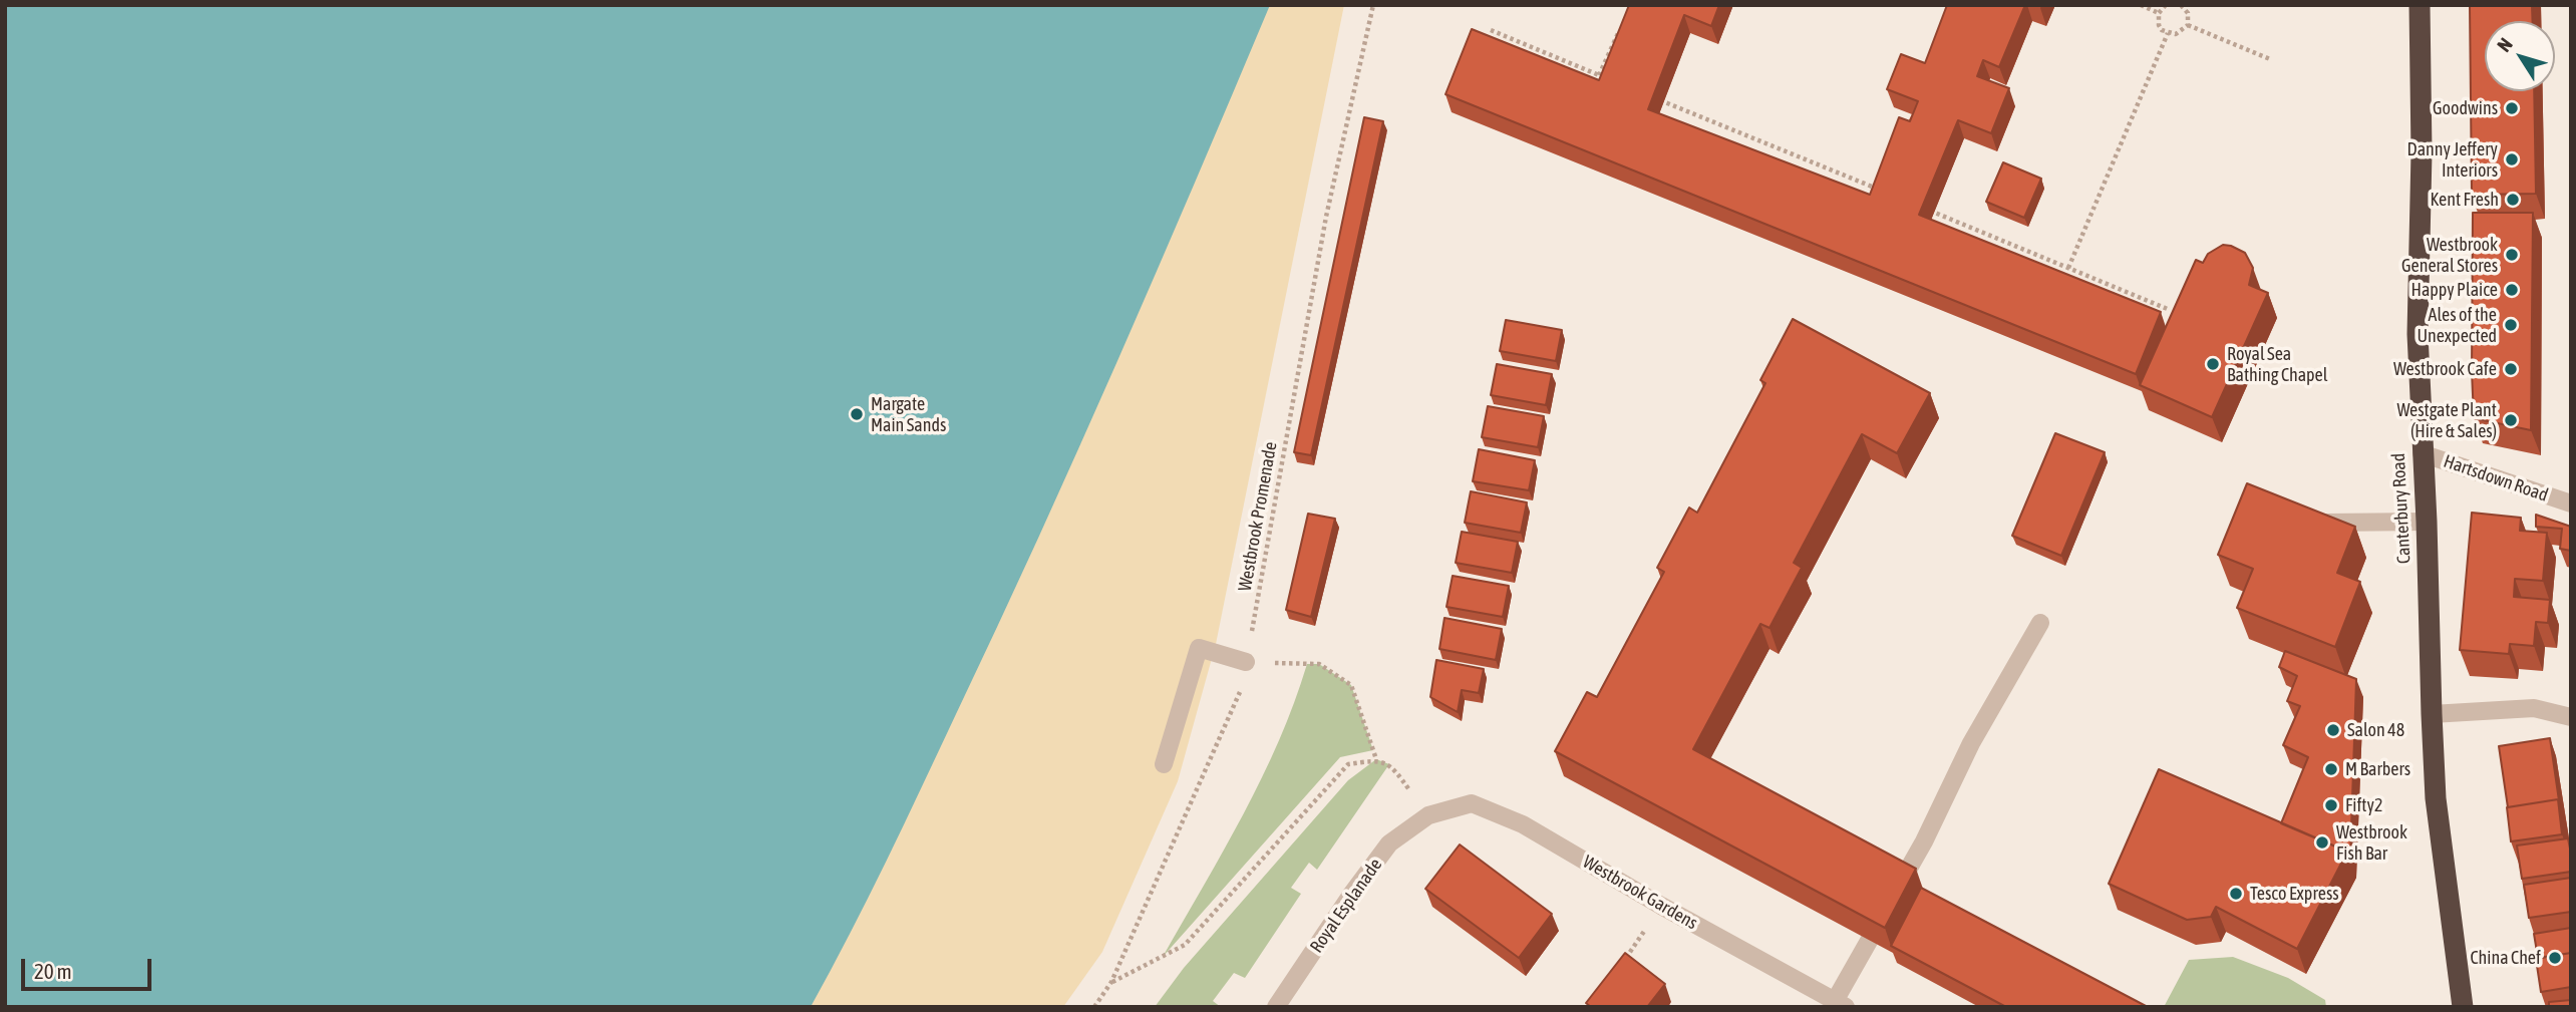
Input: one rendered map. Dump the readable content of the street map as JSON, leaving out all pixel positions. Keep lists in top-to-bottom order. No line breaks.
{"streets":{"highway":["Canterbury Road"],"street":["Hartsdown Road","Westbrook Gardens","Royal Esplanade"],"path":["Westbrook Promenade"]},"crossings":[["Hartsdown Road","Canterbury Road"],["Westbrook Gardens","Royal Esplanade"]],"places":["Goodwins","Danny Jeffery Interiors","Kent Fresh","Westbrook General Stores","Happy Plaice","Ales of the Unexpected","Royal Sea Bathing Chapel","Westbrook Cafe","Margate Main Sands","Westgate Plant (Hire & Sales)","Salon 48","M Barbers","Fifty2","Westbrook Fish Bar","Tesco Express","China Chef"],"scale_bar":"20 m","north":"top left"}
